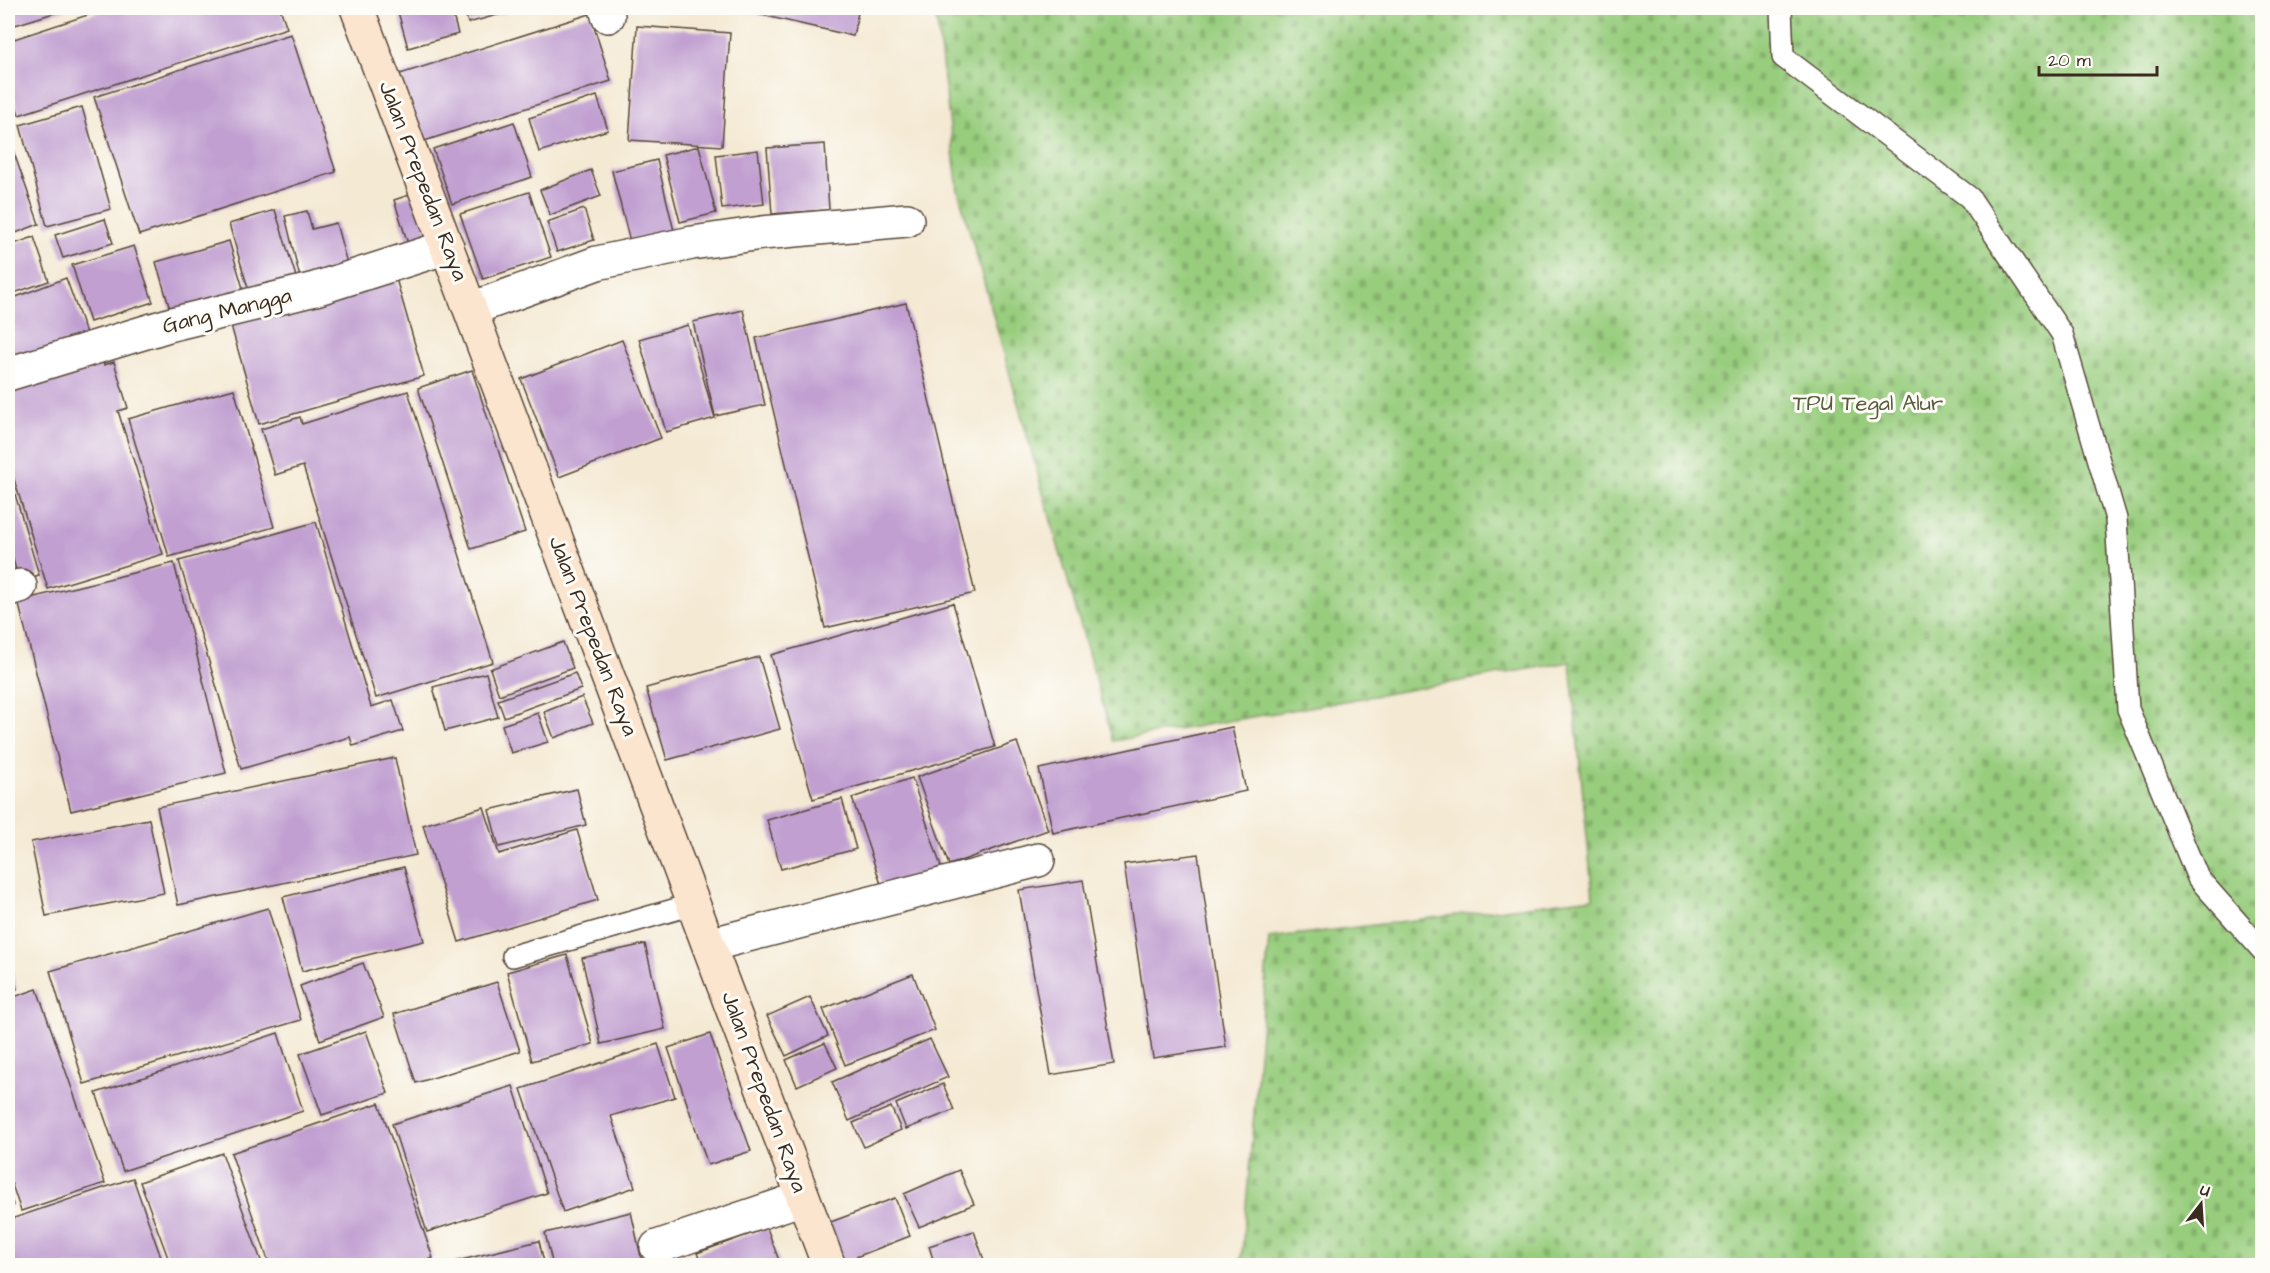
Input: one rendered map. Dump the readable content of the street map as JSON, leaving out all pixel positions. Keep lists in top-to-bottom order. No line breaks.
{"streets":{"street":["Jalan Prepedan Raya","Gang Mangga"]},"crossings":[["Jalan Prepedan Raya","Gang Mangga"]],"parks":["TPU Tegal Alur"],"scale_bar":"20 m","north":"top"}
